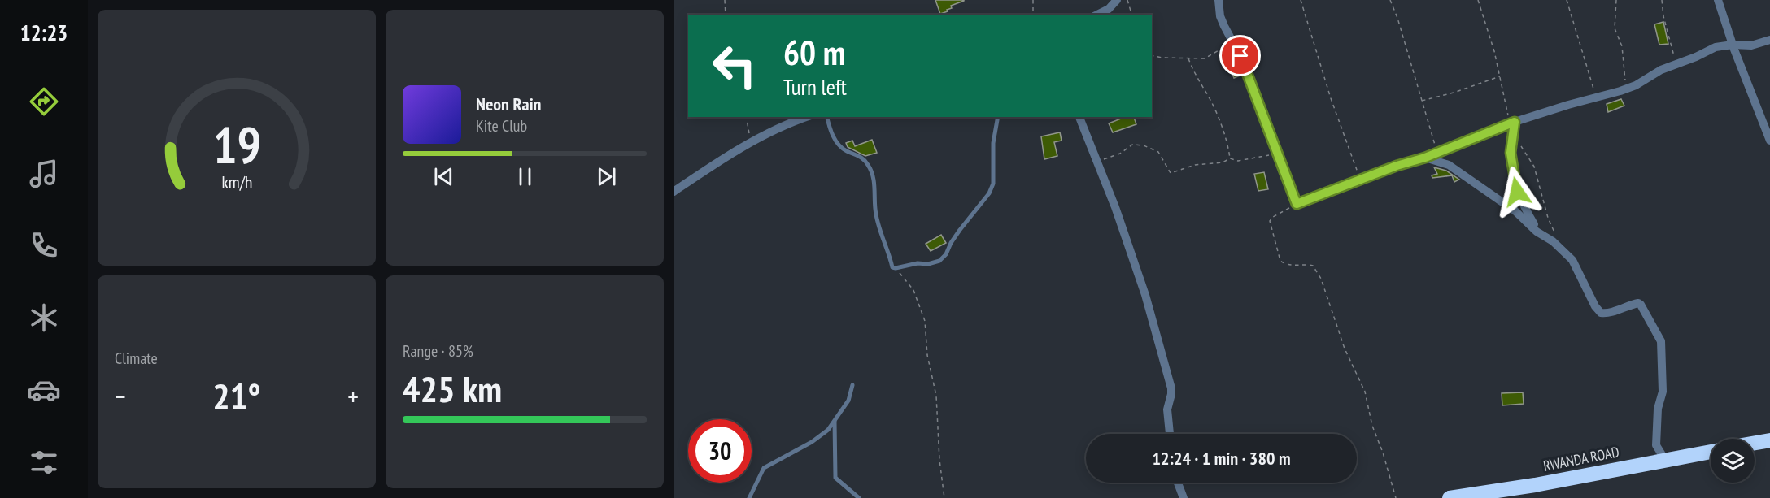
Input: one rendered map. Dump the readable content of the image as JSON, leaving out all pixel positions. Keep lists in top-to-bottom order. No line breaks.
{"streets":{"highway":["RWANDA ROAD"]},"page":{"tabs":"12:23","turn":["60 m","Turn left"],"song":["Neon Rain","Kite Club"],"tile":["Climate",["Range · 85%","425 km"]],"heat":["−","21°","+"],"limit":"30","trip":"12:24 · 1 min · 380 m","gauge":["19","km/h"]}}
